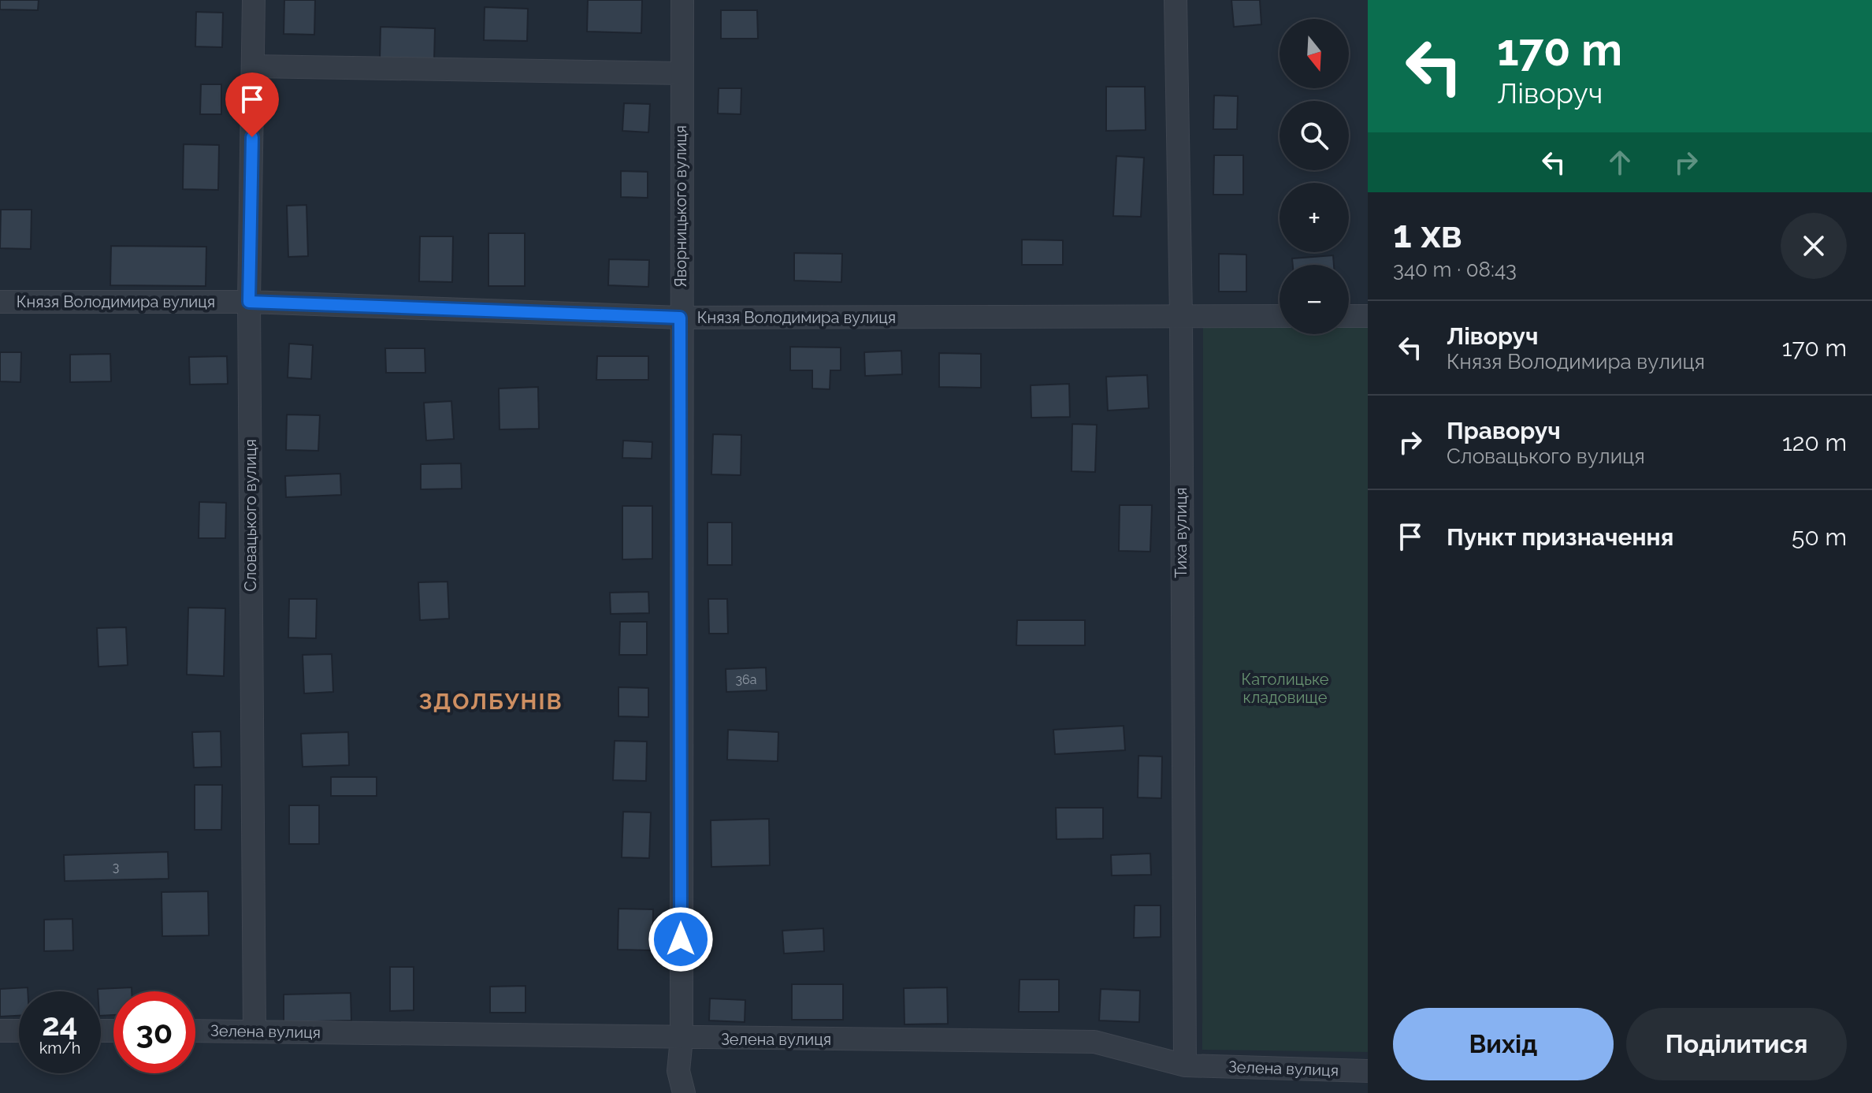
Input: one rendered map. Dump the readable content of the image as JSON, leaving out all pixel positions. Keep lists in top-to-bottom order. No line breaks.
{"streets":{"street":["Яворницького вулиця","Князя Володимира вулиця","Словацького вулиця","Тиха вулиця","Зелена вулиця"]},"crossings":[["Яворницького вулиця","Князя Володимира вулиця"],["Яворницького вулиця","Зелена вулиця"],["Князя Володимира вулиця","Словацького вулиця"],["Князя Володимира вулиця","Тиха вулиця"],["Словацького вулиця","Зелена вулиця"],["Тиха вулиця","Зелена вулиця"]],"districts":["ЗДОЛБУНІВ"],"parks":["Католицьке кладовище"],"house_numbers":["36а","3"],"north":"bottom","page":{"turn":["170 m","Ліворуч"],"map_buttons":["+","−"],"heading":["1 хв","340 m · 08:43"],"list":[{"name":"Ліворуч","note":"Князя Володимира вулиця","value":"170 m"},{"name":"Праворуч","note":"Словацького вулиця","value":"120 m"},{"name":"Пункт призначення","value":"50 m"}],"speed":"24 km/h","limit":"30","buttons":["Вихід","Поділитися"]}}
